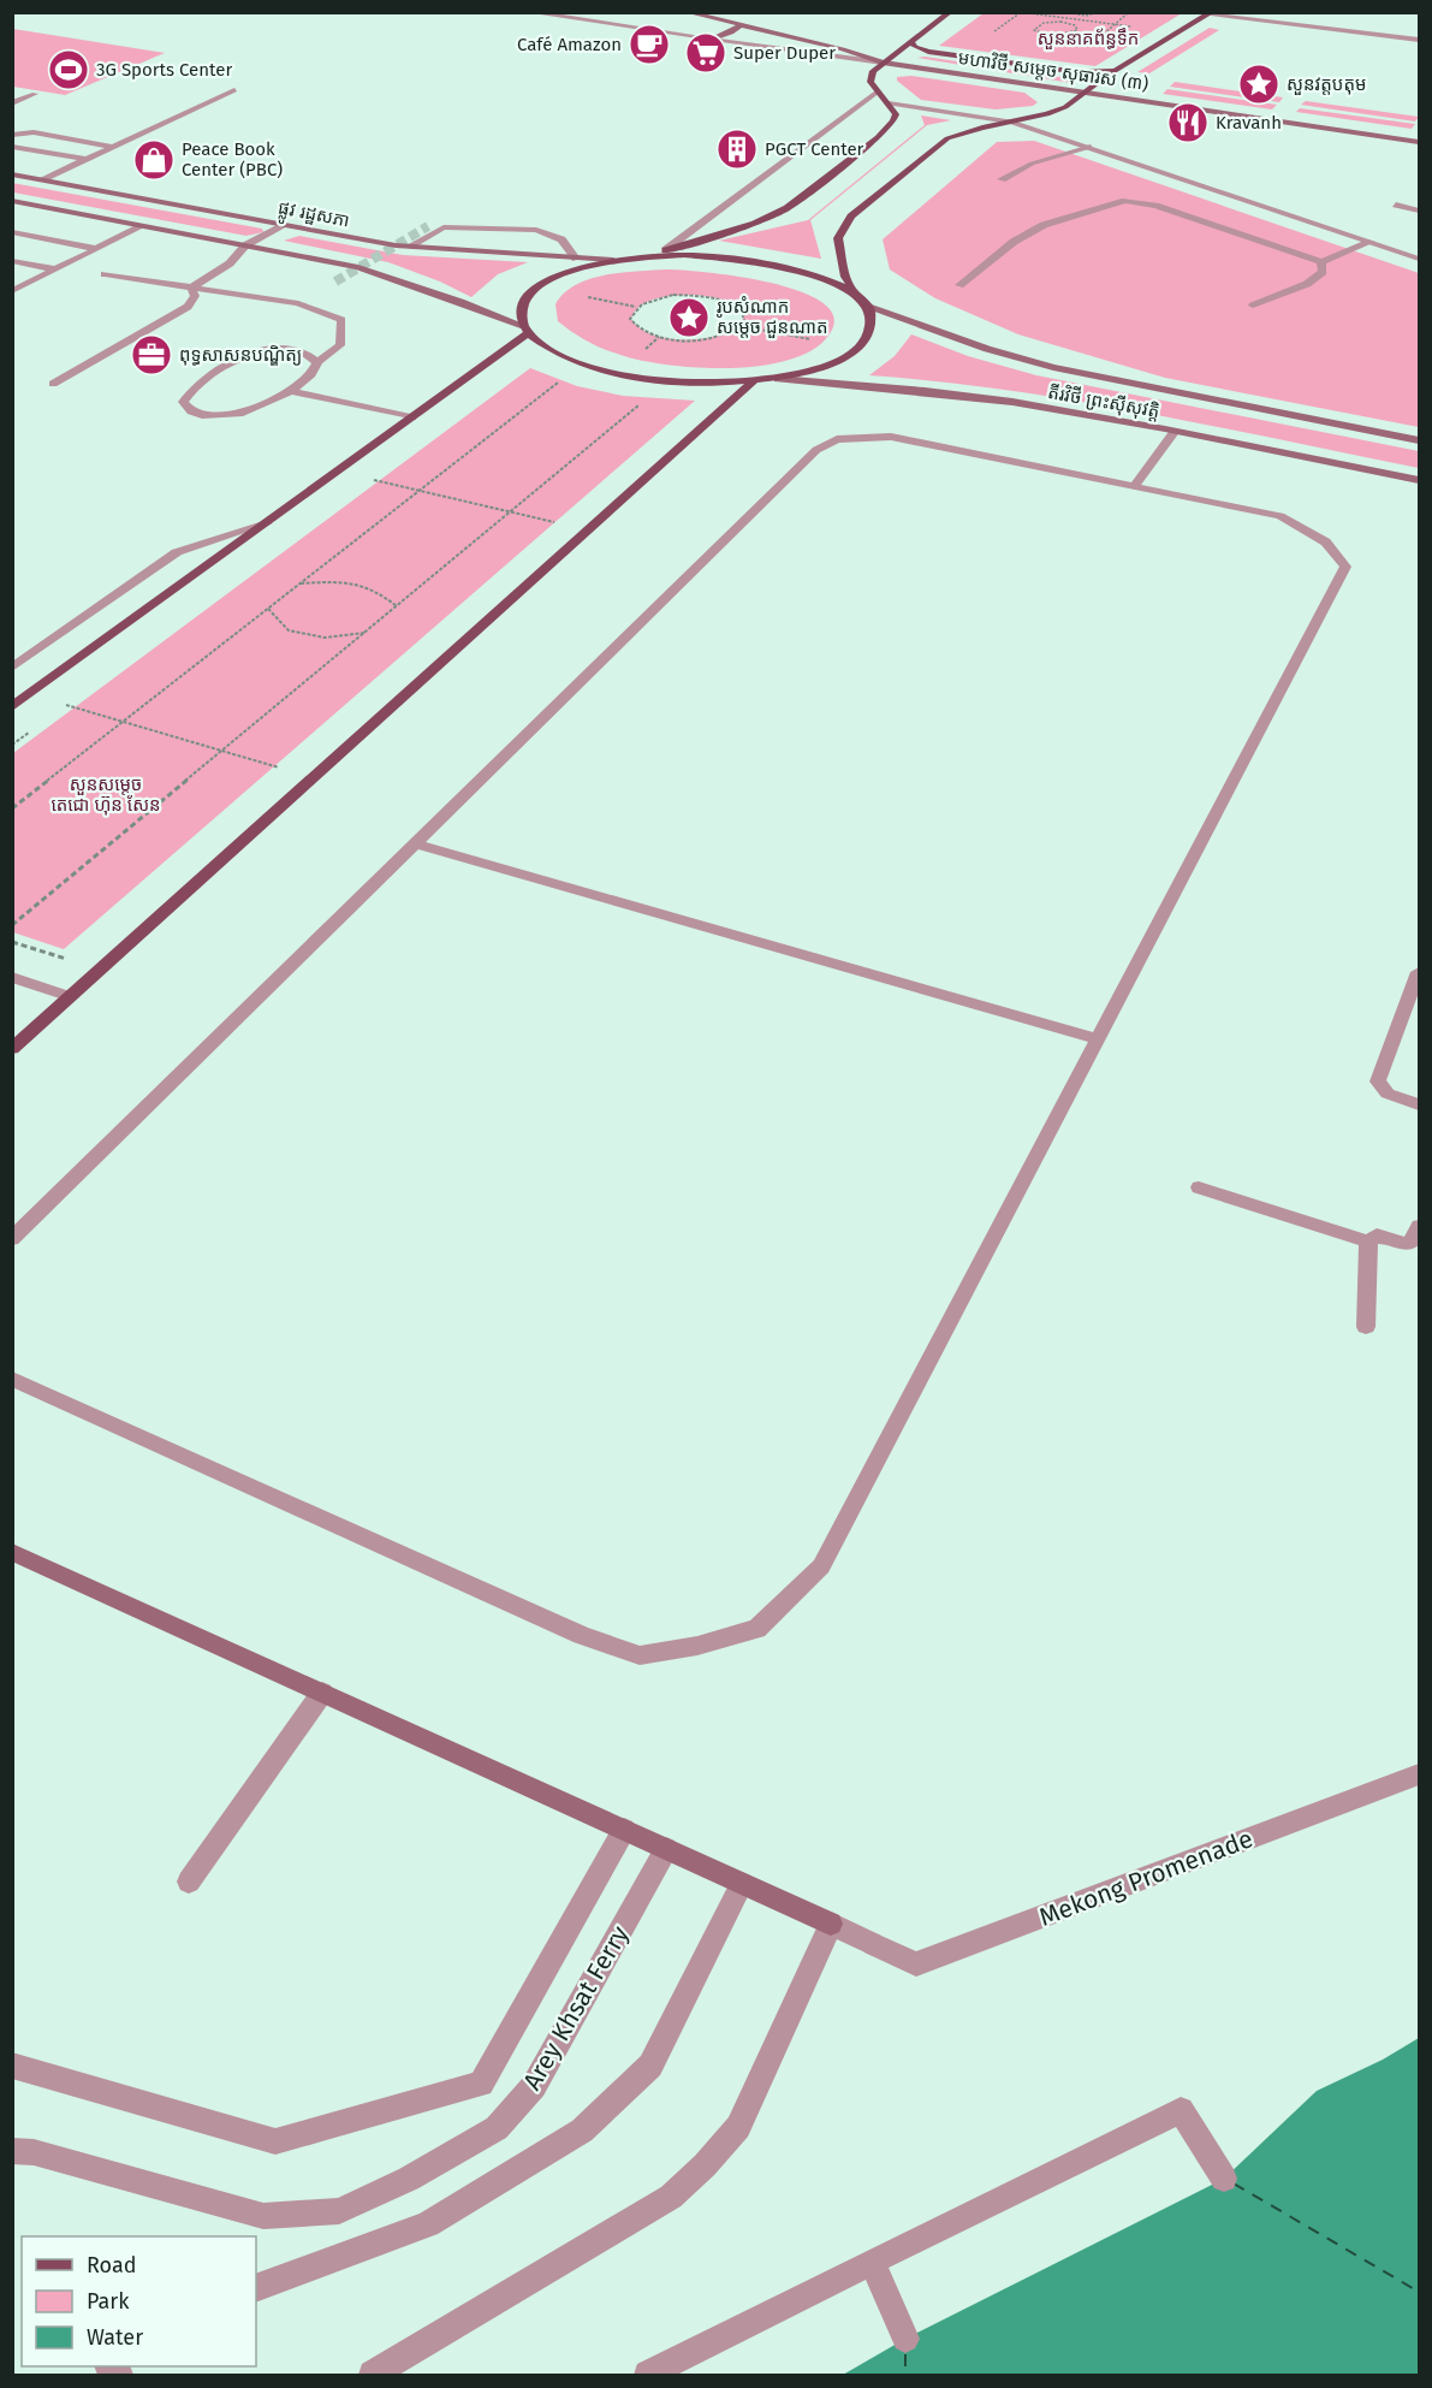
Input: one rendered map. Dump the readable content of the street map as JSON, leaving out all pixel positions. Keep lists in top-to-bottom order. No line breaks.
{"streets":{"main road":["មហាវិថី សម្តេច សុធារស (៣)","ផ្លូវ រដ្ឋសភា","តីរវិថី ព្រះស៊ីសុវត្តិ"],"street":["Mekong Promenade","Arey Khsat Ferry"]},"parks":["សួននាគព័ន្ធទឹក","សួនសម្តេច តេជោ ហ៊ុន សែន"],"places":{"cafe":["Café Amazon"],"supermarket":["Super Duper"],"sports":["3G Sports Center"],"place":["សួនវត្តបតុម","រូបសំណាក សម្ដេច ជួនណាត"],"restaurant":["Kravanh"],"building":["PGCT Center"],"shop":["Peace Book Center (PBC)"],"office":["ពុទ្ធសាសនបណ្ឌិត្យ"]},"legend":["Road","Park","Water"]}
